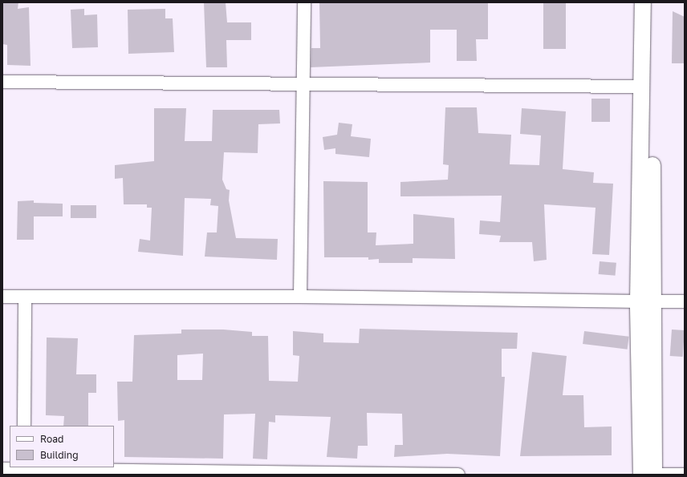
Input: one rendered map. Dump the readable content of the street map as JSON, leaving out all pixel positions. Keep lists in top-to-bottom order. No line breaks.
{"legend":["Road","Building"]}
